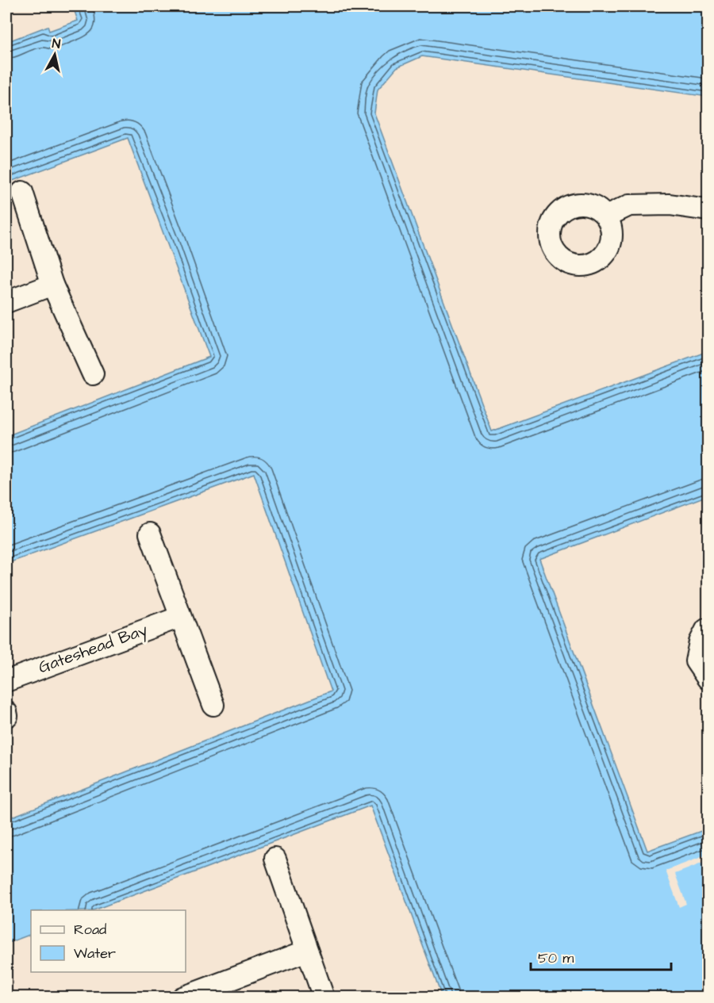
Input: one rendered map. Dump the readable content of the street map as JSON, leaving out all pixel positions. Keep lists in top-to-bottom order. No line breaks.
{"streets":{"street":["Gateshead Bay"]},"legend":["Road","Water"],"scale_bar":"50 m","north":"top"}
